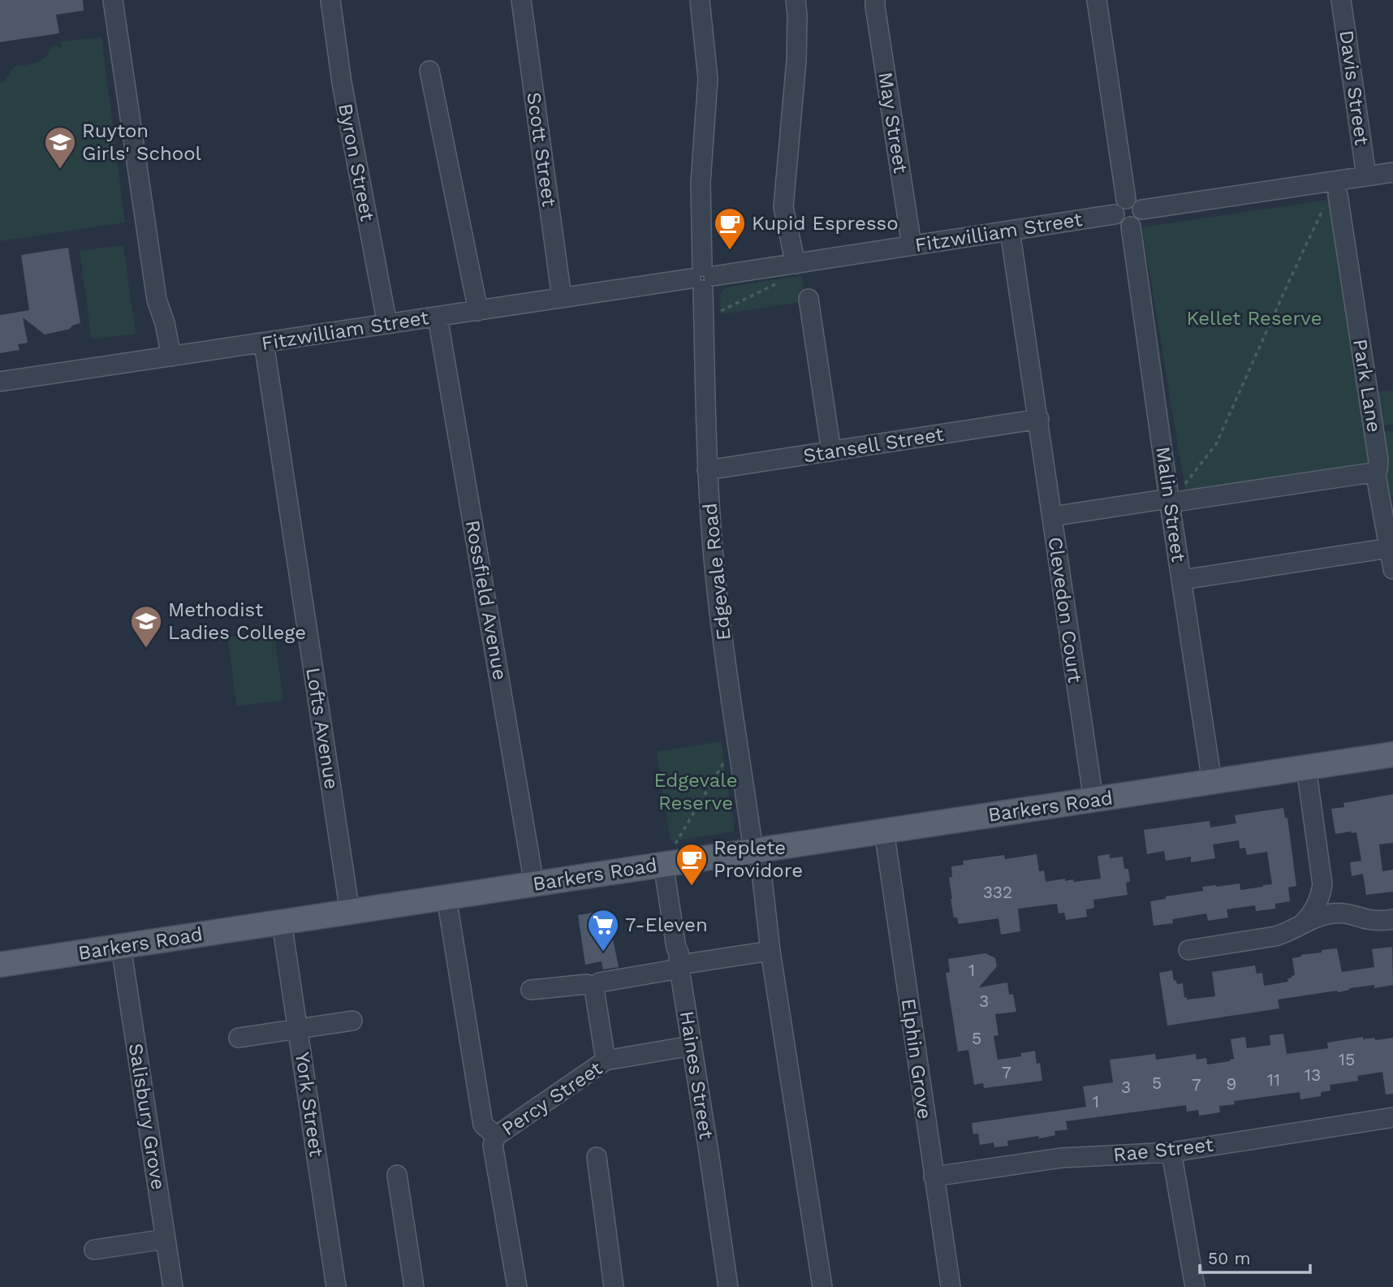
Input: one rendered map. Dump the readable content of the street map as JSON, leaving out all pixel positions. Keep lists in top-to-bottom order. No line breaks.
{"streets":{"main road":["Barkers Road"],"street":["Davis Street","May Street","Scott Street","Byron Street","Fitzwilliam Street","Park Lane","Stansell Street","Malin Street","Edgevale Road","Rossfield Avenue","Clevedon Court","Lofts Avenue","Elphin Grove","Haines Street","Percy Street","York Street","Salisbury Grove","Rae Street"]},"crossings":[["May Street","Fitzwilliam Street"],["Scott Street","Fitzwilliam Street"],["Byron Street","Fitzwilliam Street"],["Fitzwilliam Street","Malin Street"],["Fitzwilliam Street","Edgevale Road"],["Fitzwilliam Street","Rossfield Avenue"],["Fitzwilliam Street","Clevedon Court"],["Fitzwilliam Street","Lofts Avenue"],["Stansell Street","Edgevale Road"],["Stansell Street","Clevedon Court"],["Malin Street","Barkers Road"],["Edgevale Road","Barkers Road"],["Rossfield Avenue","Barkers Road"],["Clevedon Court","Barkers Road"],["Lofts Avenue","Barkers Road"],["Barkers Road","Elphin Grove"],["Barkers Road","Haines Street"],["Barkers Road","York Street"],["Barkers Road","Salisbury Grove"],["Elphin Grove","Rae Street"],["Haines Street","Percy Street"]],"parks":["Kellet Reserve","Edgevale Reserve"],"places":{"school or university":["Ruyton Girls' School","Methodist Ladies College"],"cafe":["Kupid Espresso","Replete Providore"],"supermarket":["7-Eleven"]},"house_numbers":["332","1","3","5","15","7","13","11","5","9","7","3","1"],"scale_bar":"50 m"}
